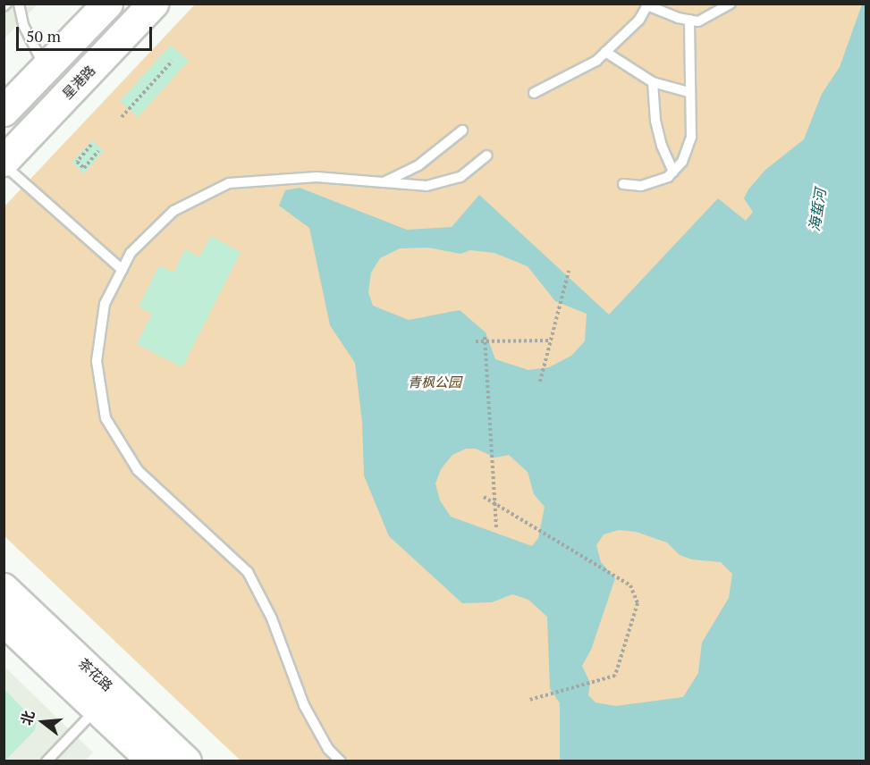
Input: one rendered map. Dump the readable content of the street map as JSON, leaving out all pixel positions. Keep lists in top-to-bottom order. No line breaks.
{"streets":{"main road":["星港路","茶花路"]},"water":["海蜇河"],"parks":["青枫公园"],"scale_bar":"50 m","north":"left"}
